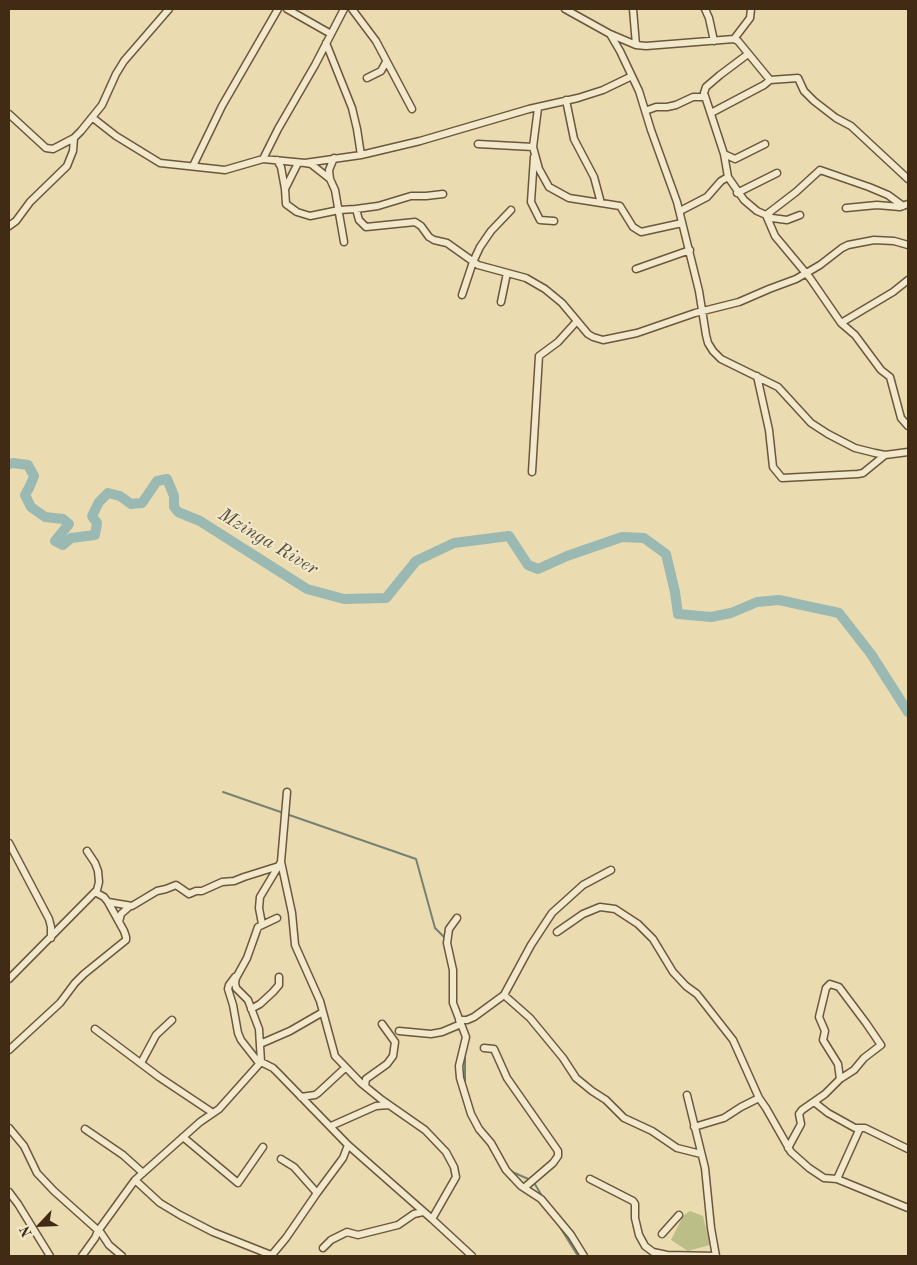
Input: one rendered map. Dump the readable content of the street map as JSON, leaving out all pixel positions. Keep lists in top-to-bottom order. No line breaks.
{"water":["Mzinga River"],"north":"bottom left"}
